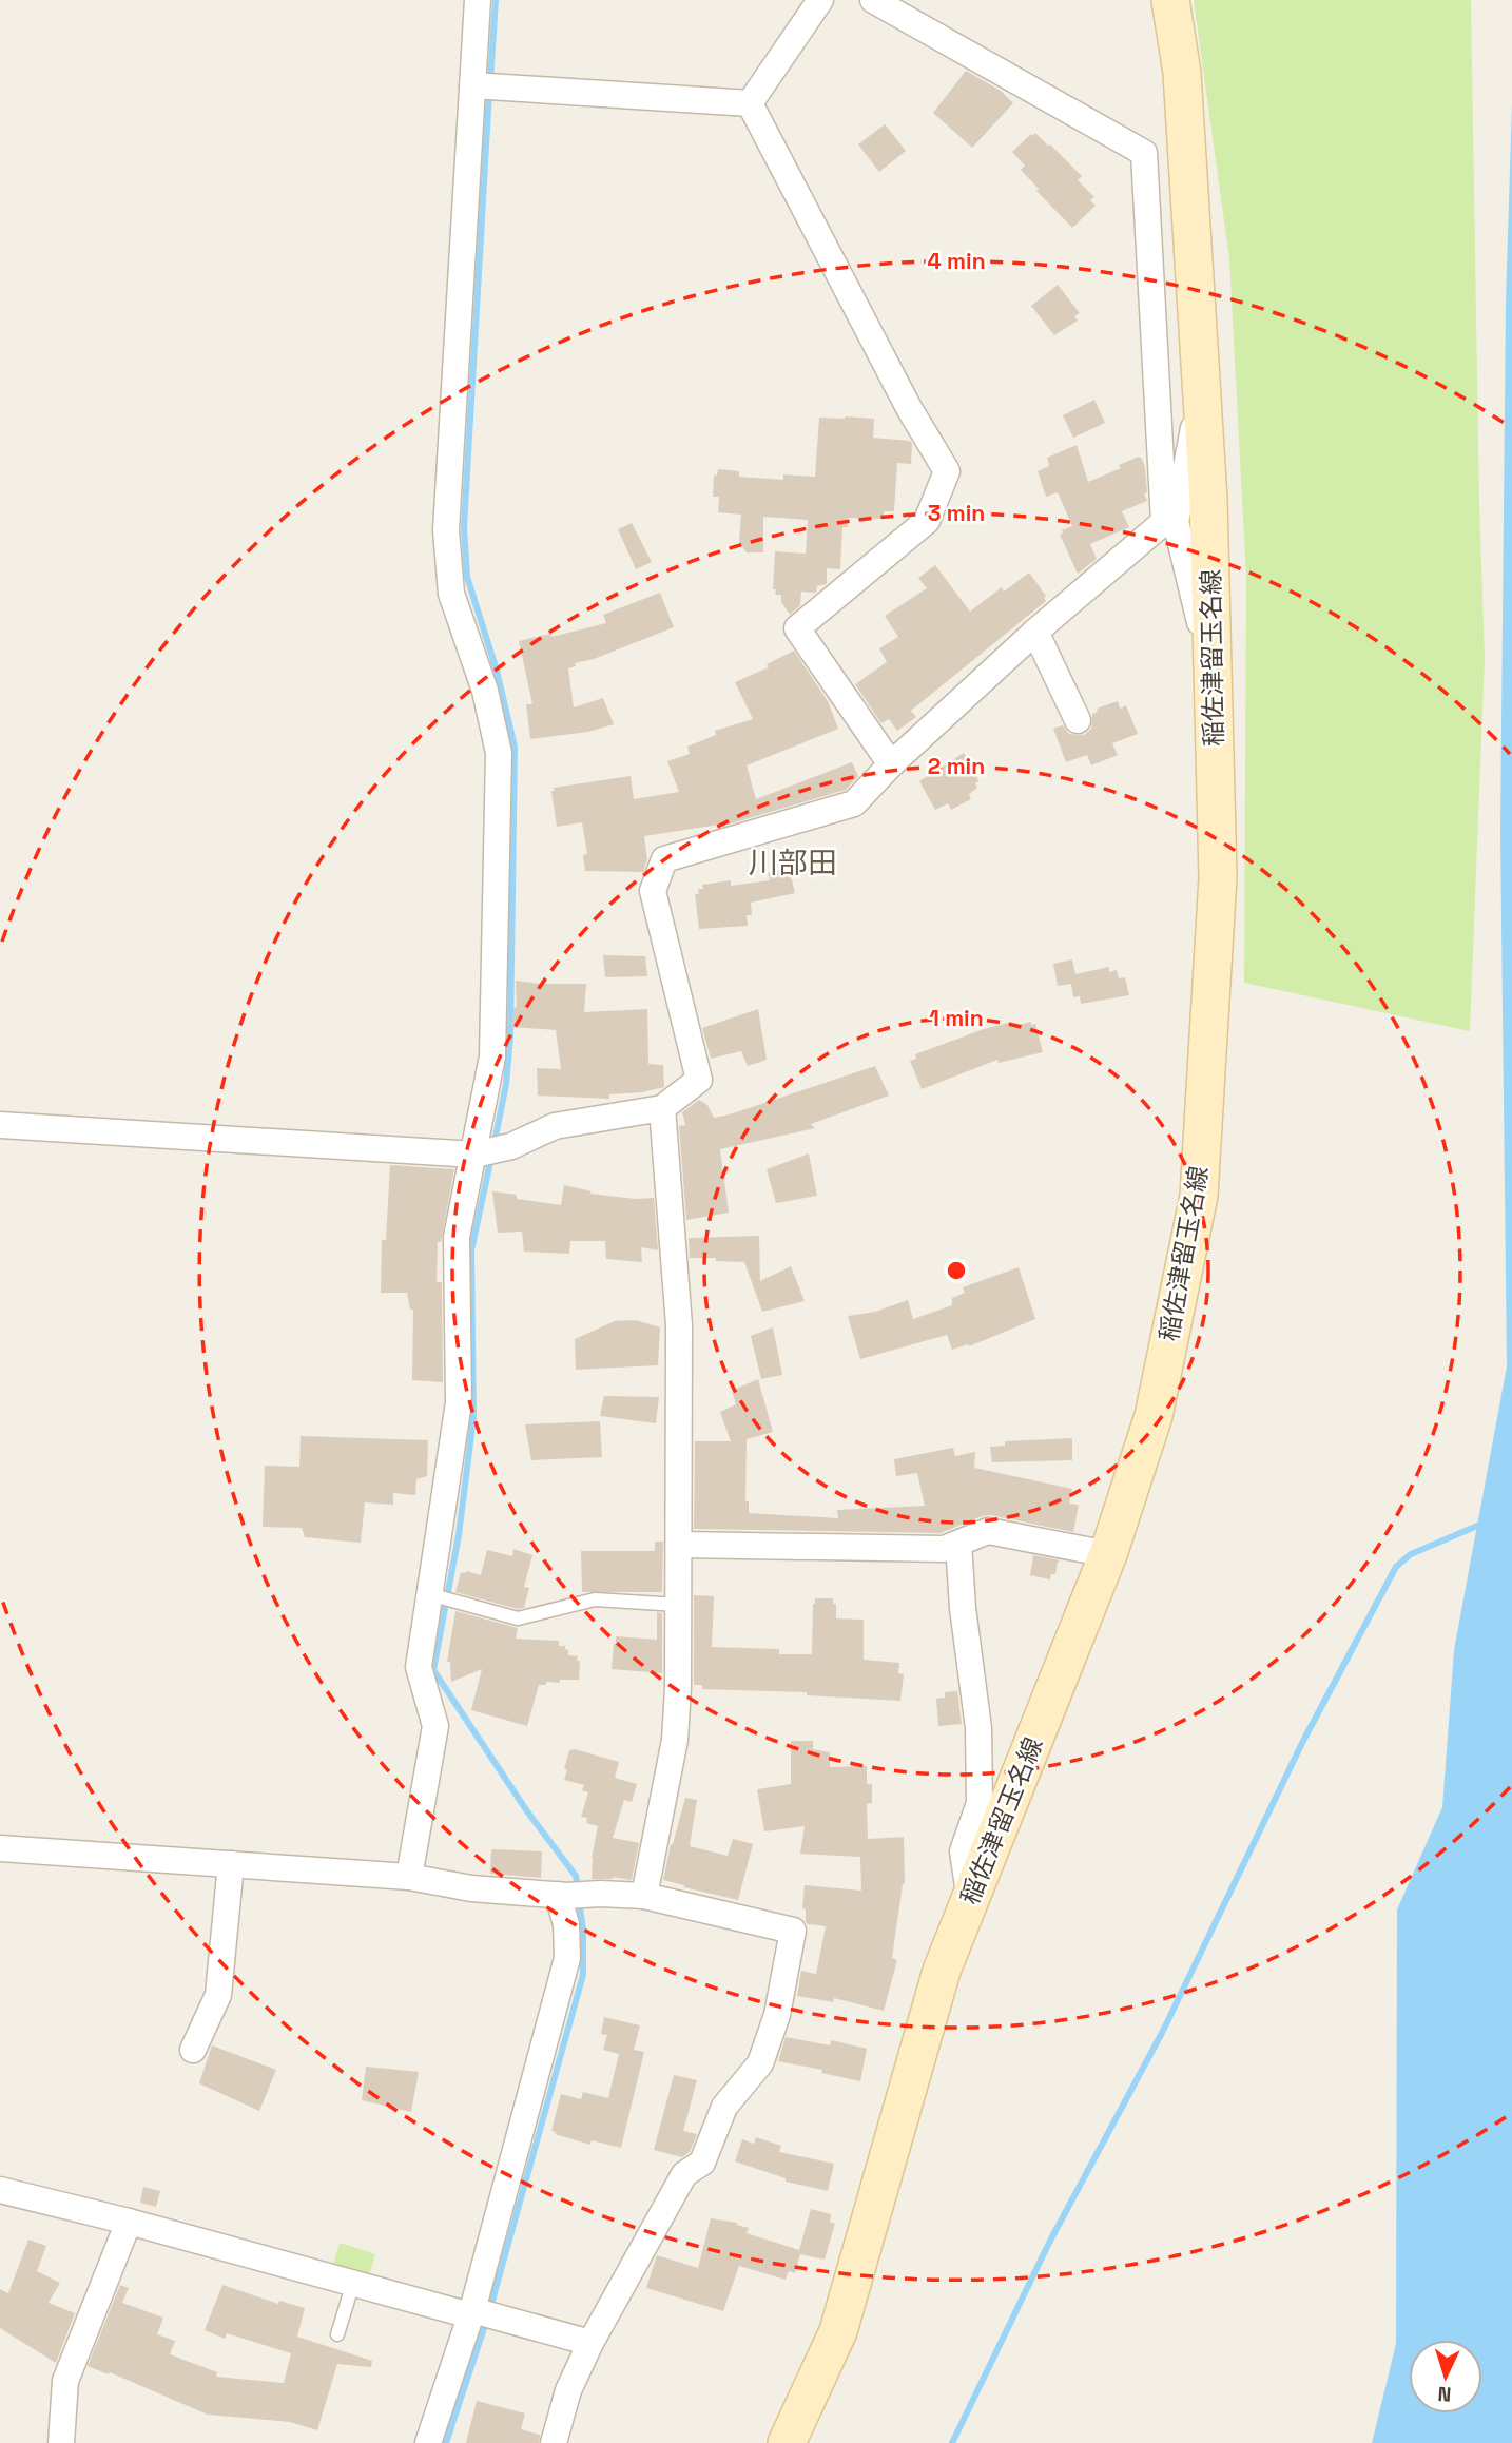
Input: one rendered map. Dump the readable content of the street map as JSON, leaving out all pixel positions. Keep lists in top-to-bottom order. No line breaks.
{"streets":{"main road":["稲佐津留玉名線"]},"districts":["川部田"],"north":"bottom","rings":["4 min","3 min","2 min","1 min"]}
